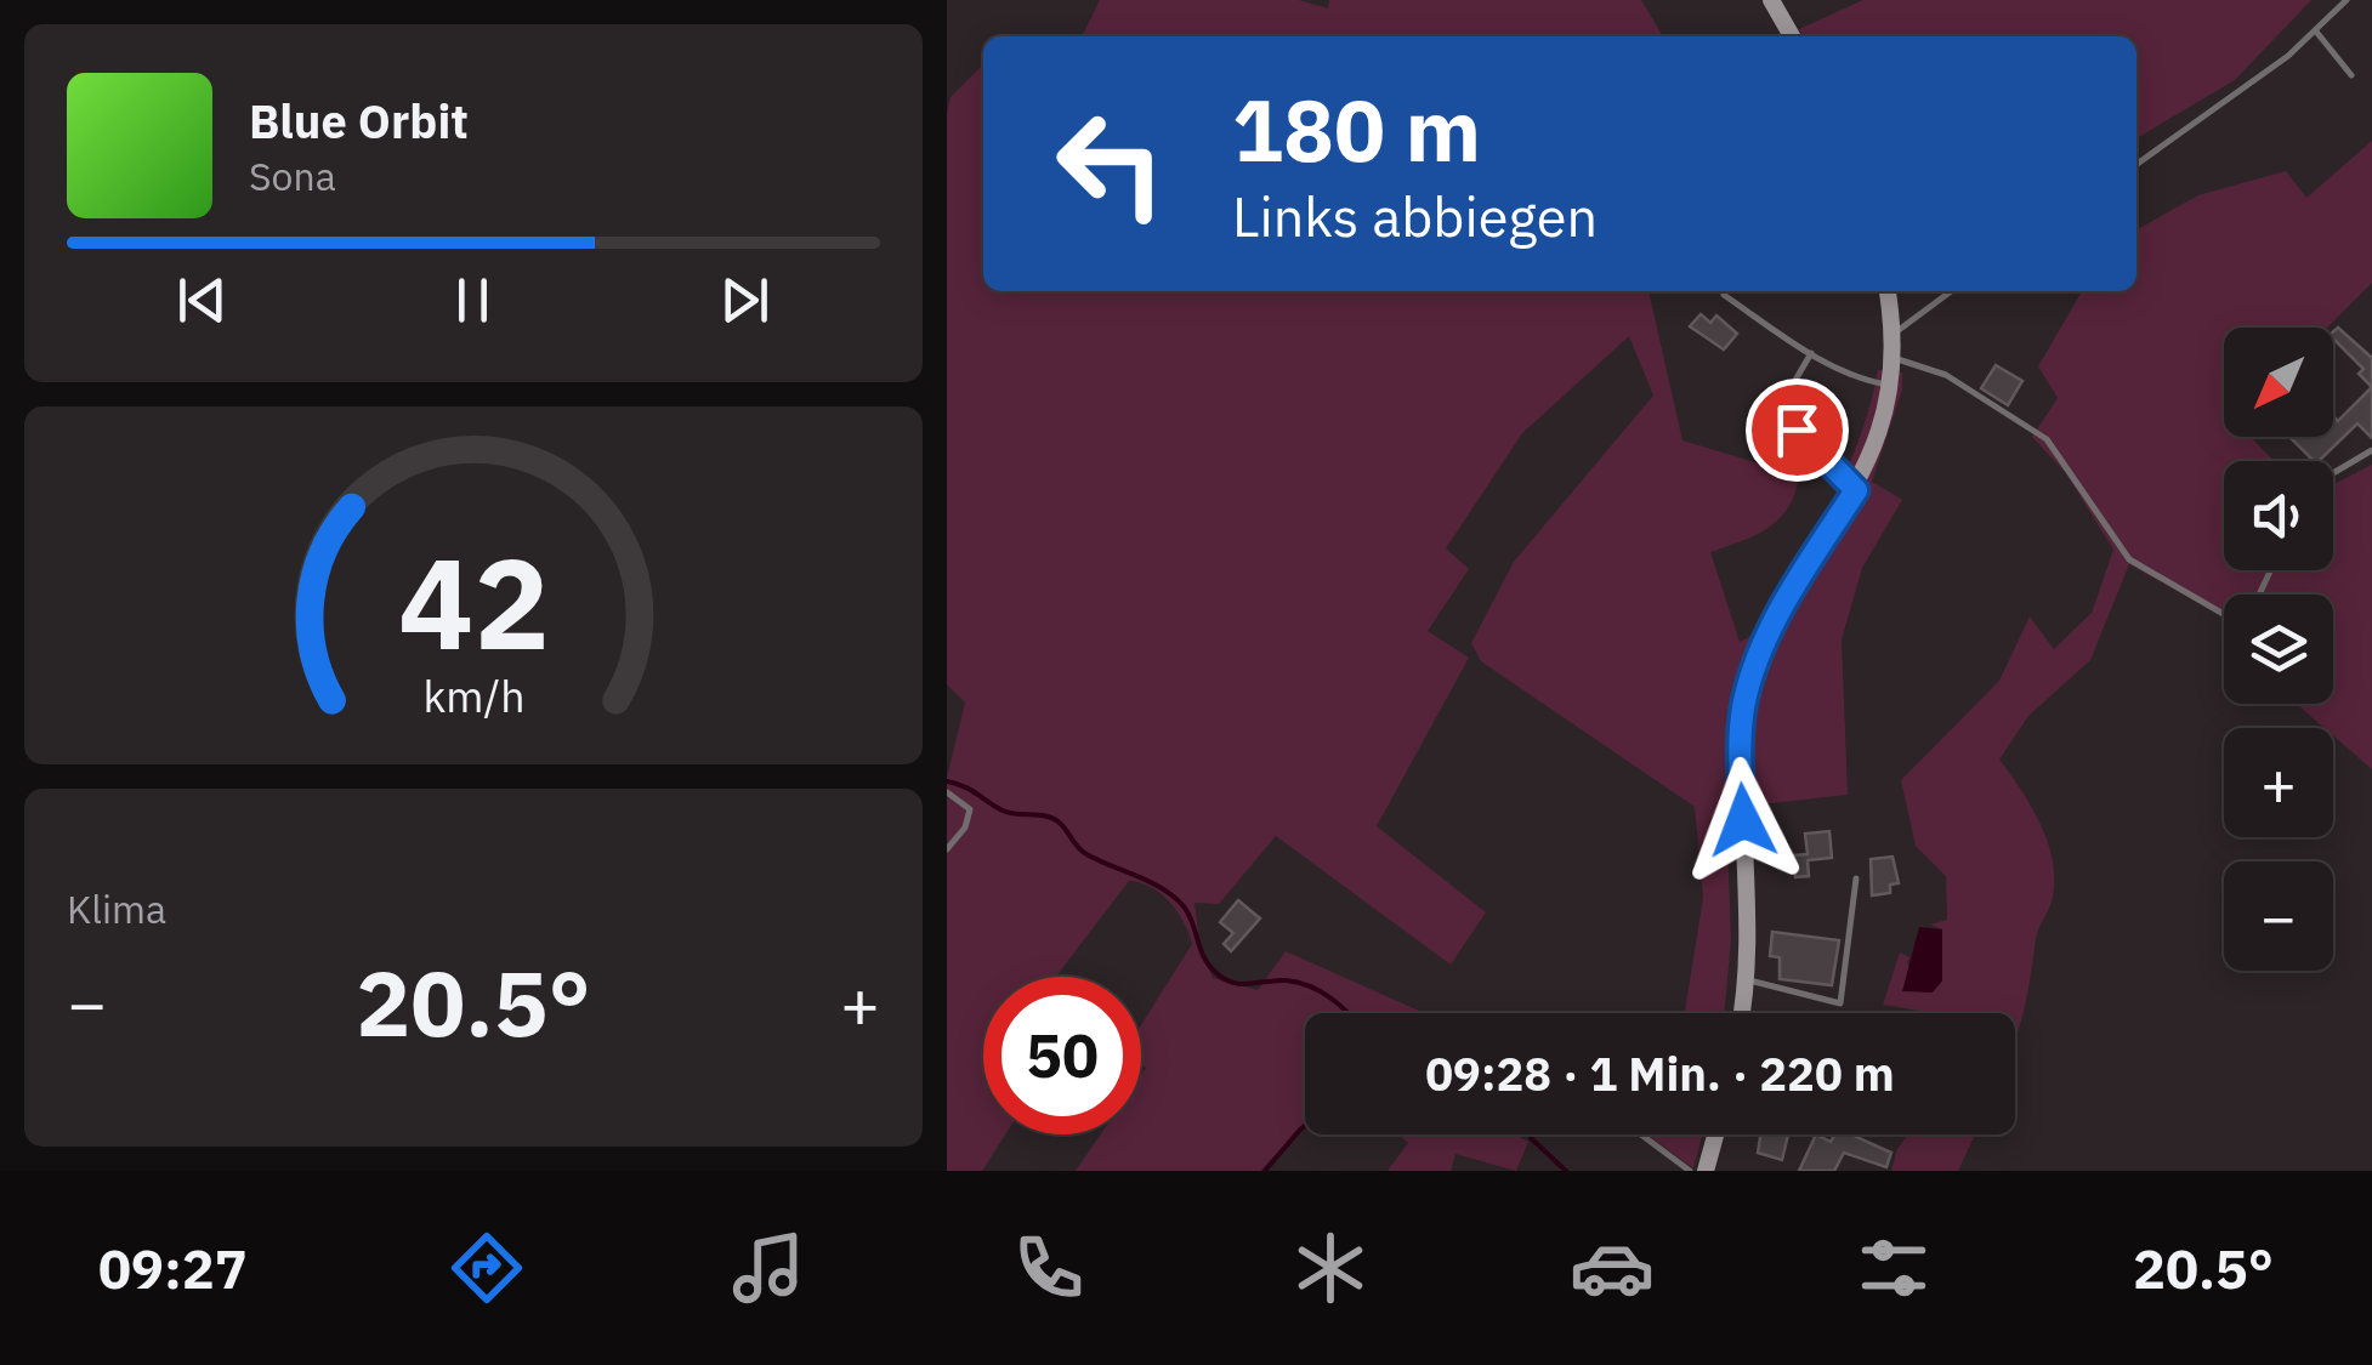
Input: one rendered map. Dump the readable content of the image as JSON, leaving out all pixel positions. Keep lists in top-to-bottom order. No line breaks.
{"north":"bottom left","page":{"turn":["180 m","Links abbiegen"],"song":["Blue Orbit","Sona"],"map_buttons":["+","−"],"tile":"Klima","heat":["−","20.5°","+"],"limit":"50","trip":"09:28 · 1 Min. · 220 m","tabs":["09:27","20.5°"],"gauge":["42","km/h"]}}
